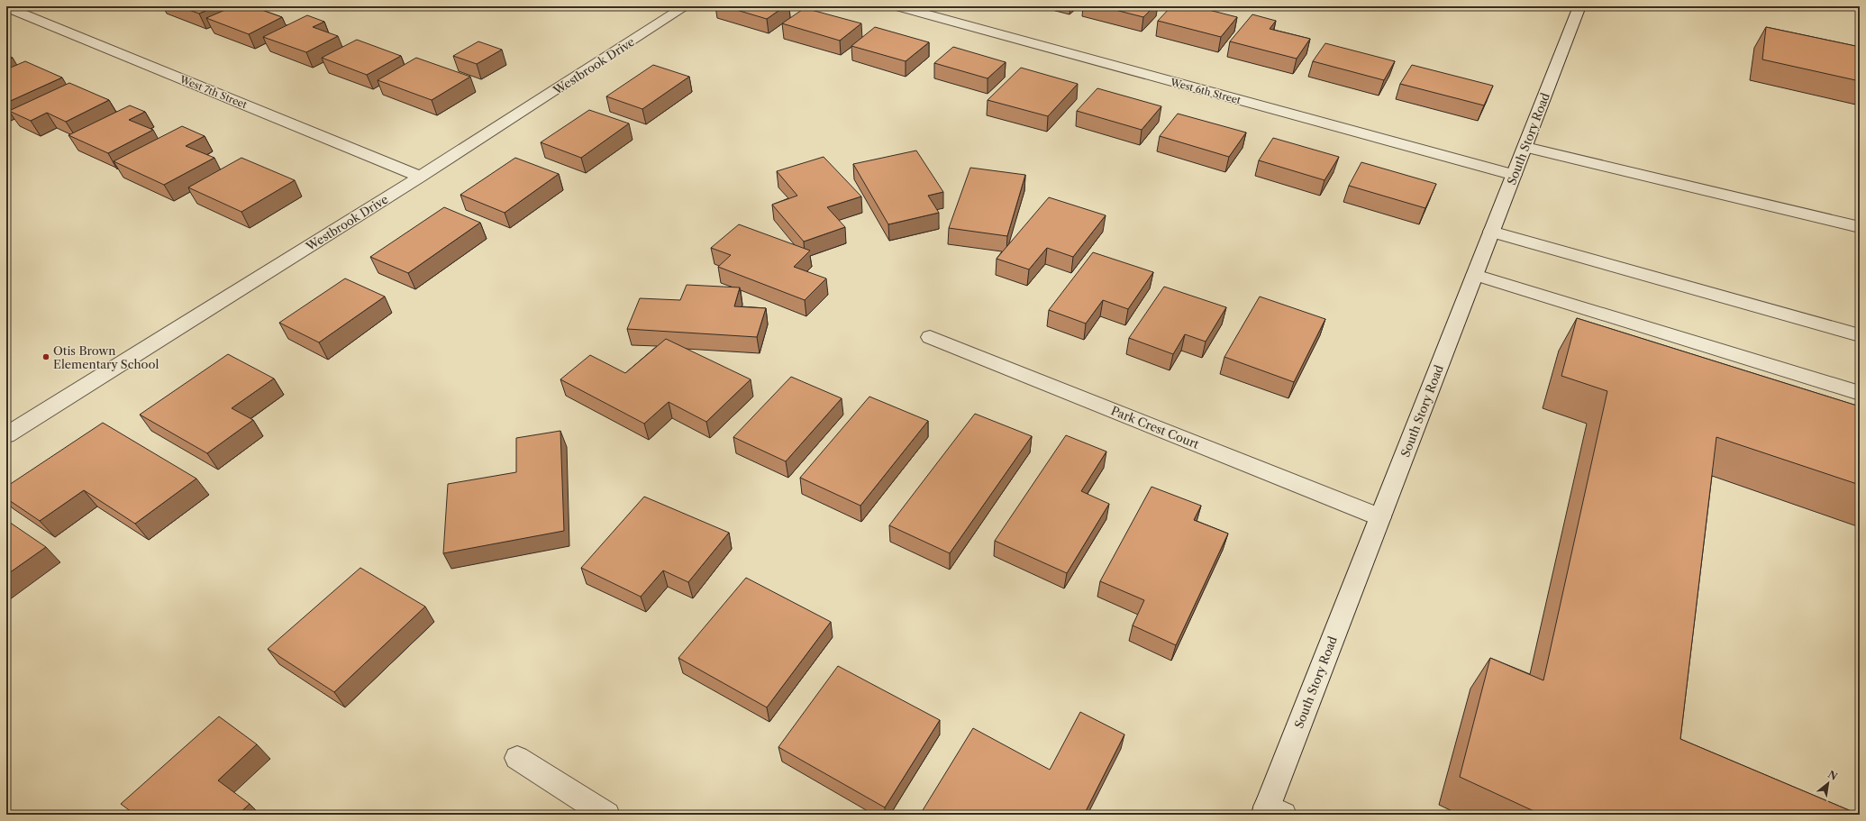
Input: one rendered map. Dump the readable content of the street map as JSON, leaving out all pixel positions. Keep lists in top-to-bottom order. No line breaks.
{"streets":{"street":["Westbrook Drive","West 6th Street","West 7th Street","South Story Road","Park Crest Court"]},"crossings":[["Westbrook Drive","West 7th Street"],["West 6th Street","South Story Road"],["South Story Road","Park Crest Court"]],"places":["Otis Brown Elementary School"],"north":"top right"}
